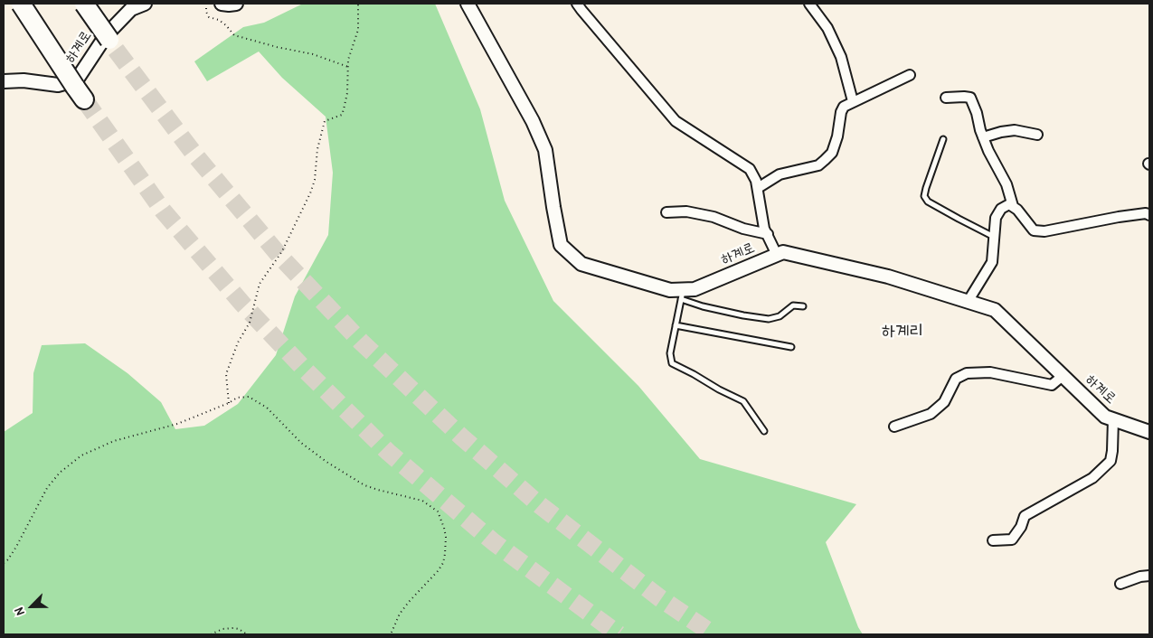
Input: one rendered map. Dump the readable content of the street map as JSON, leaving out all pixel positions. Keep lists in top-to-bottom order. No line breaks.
{"streets":{"street":["하계로"]},"districts":["하계리"],"north":"bottom left"}
